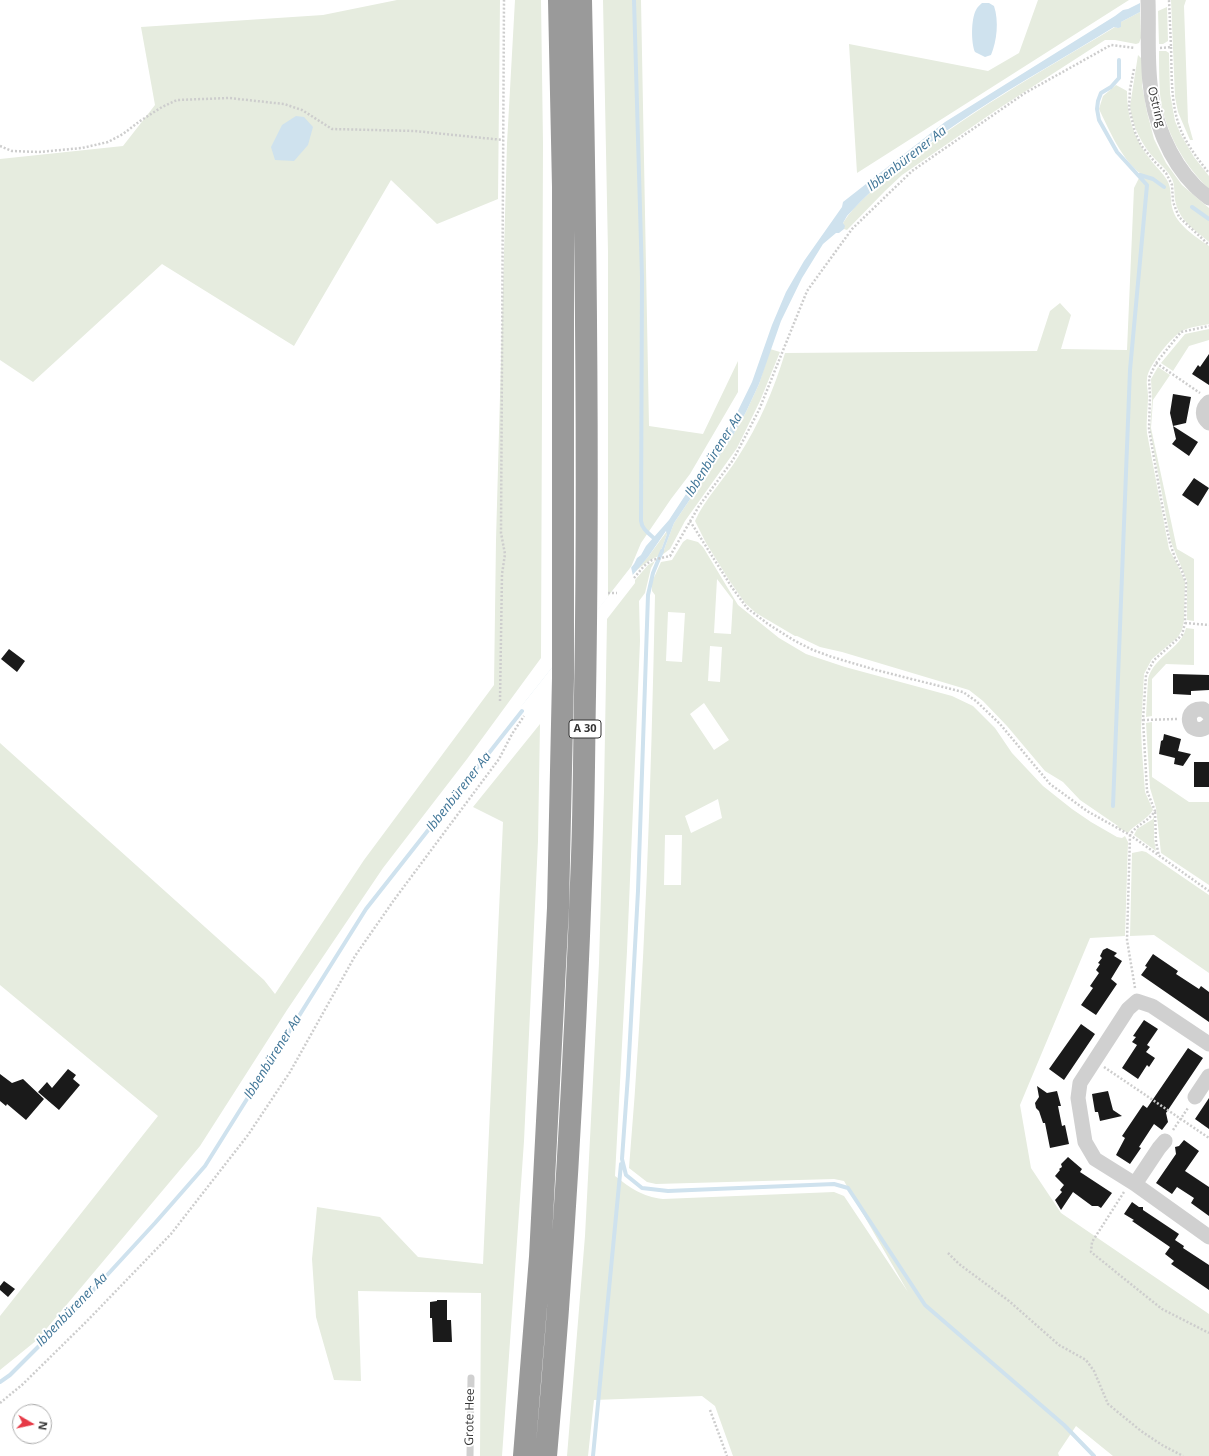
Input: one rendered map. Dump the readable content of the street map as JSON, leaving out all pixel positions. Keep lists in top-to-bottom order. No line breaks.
{"streets":{"highway":["A 30"],"street":["Ostring"],"lane":["Grote Hee"]},"water":["Ibbenbürener Aa"],"north":"right"}
